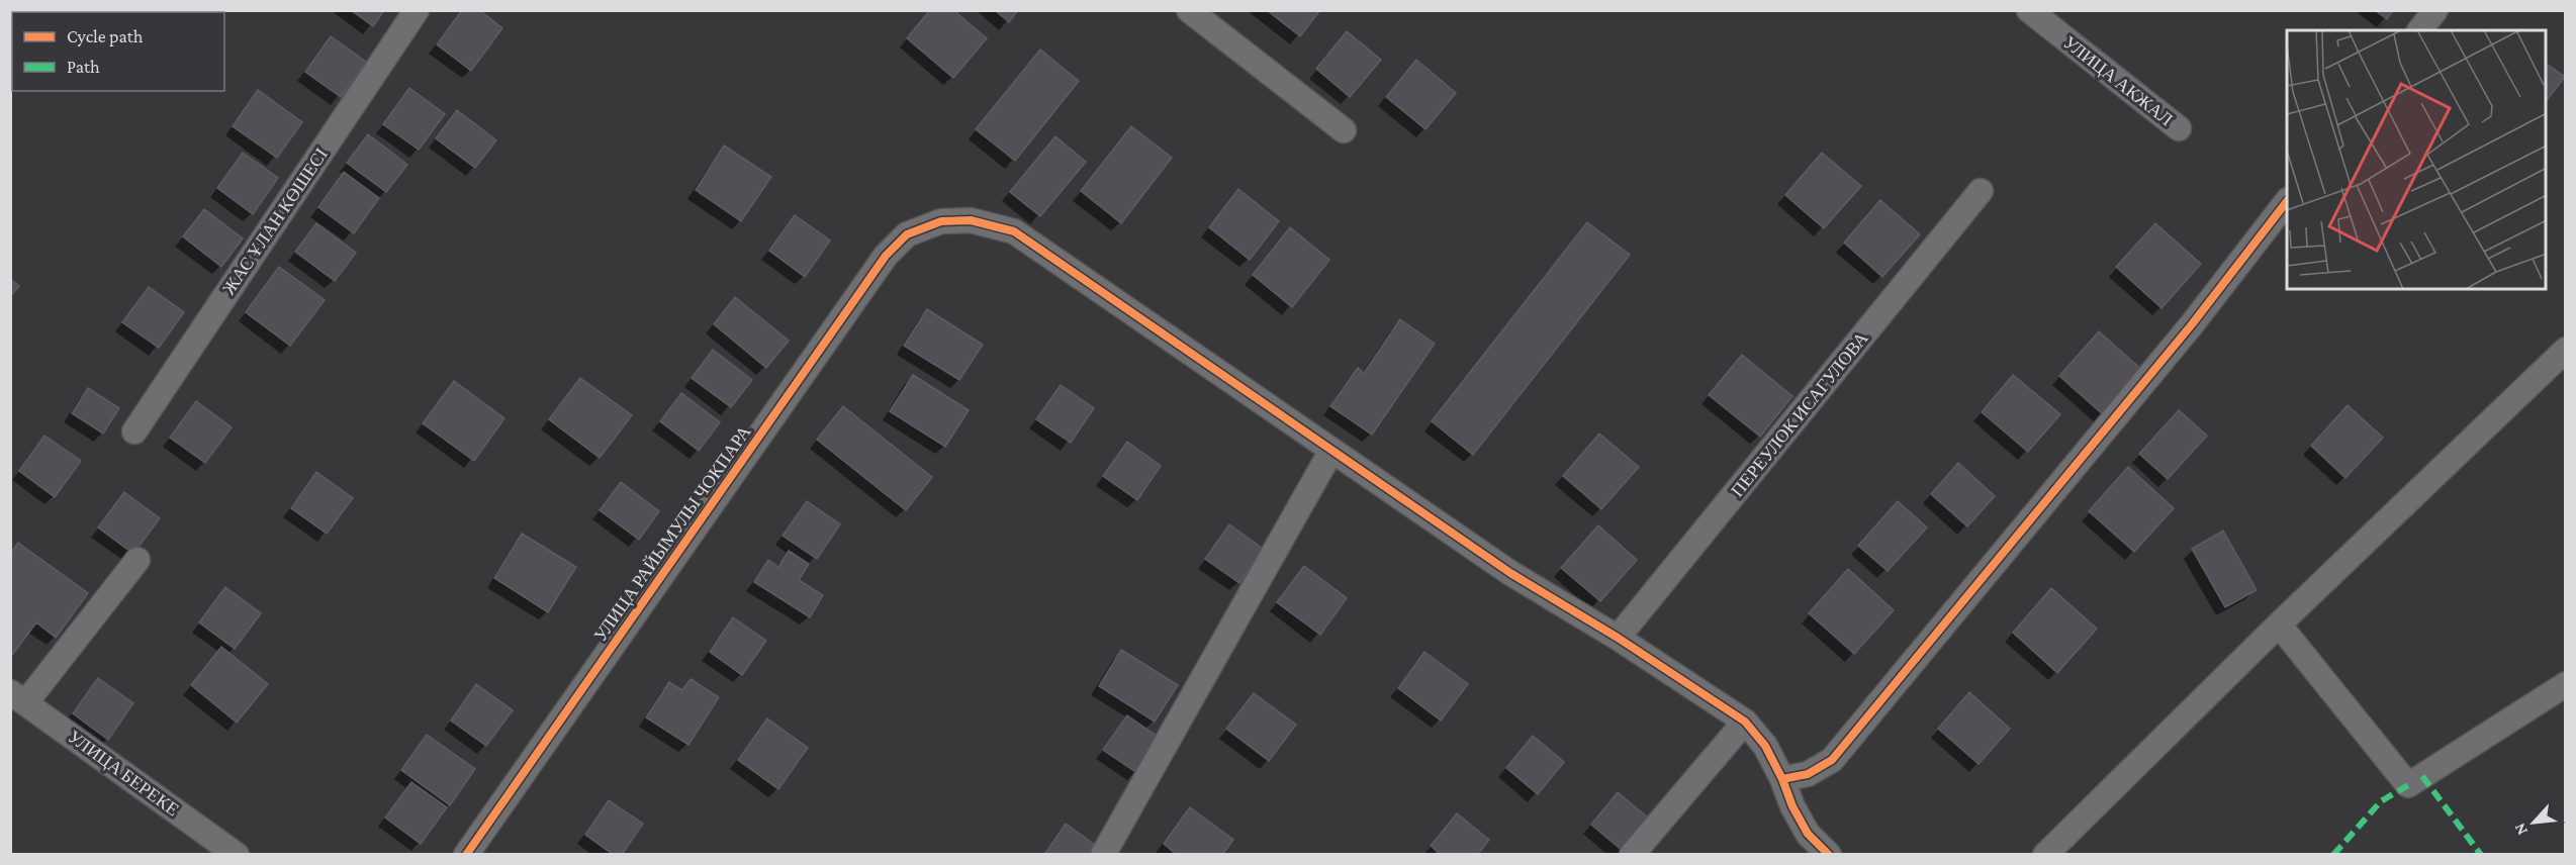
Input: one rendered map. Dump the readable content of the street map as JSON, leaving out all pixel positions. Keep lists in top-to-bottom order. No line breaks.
{"streets":{"street":["УЛИЦА АКЖАЛ","ЖАС ҰЛАН КӨШЕСІ","ПЕРЕУЛОК ИСАГУЛОВА","УЛИЦА РАЙЫМУЛЫ ЧОКПАРА","УЛИЦА БЕРЕКЕ"]},"legend":["Cycle path","Path"],"north":"bottom left"}
